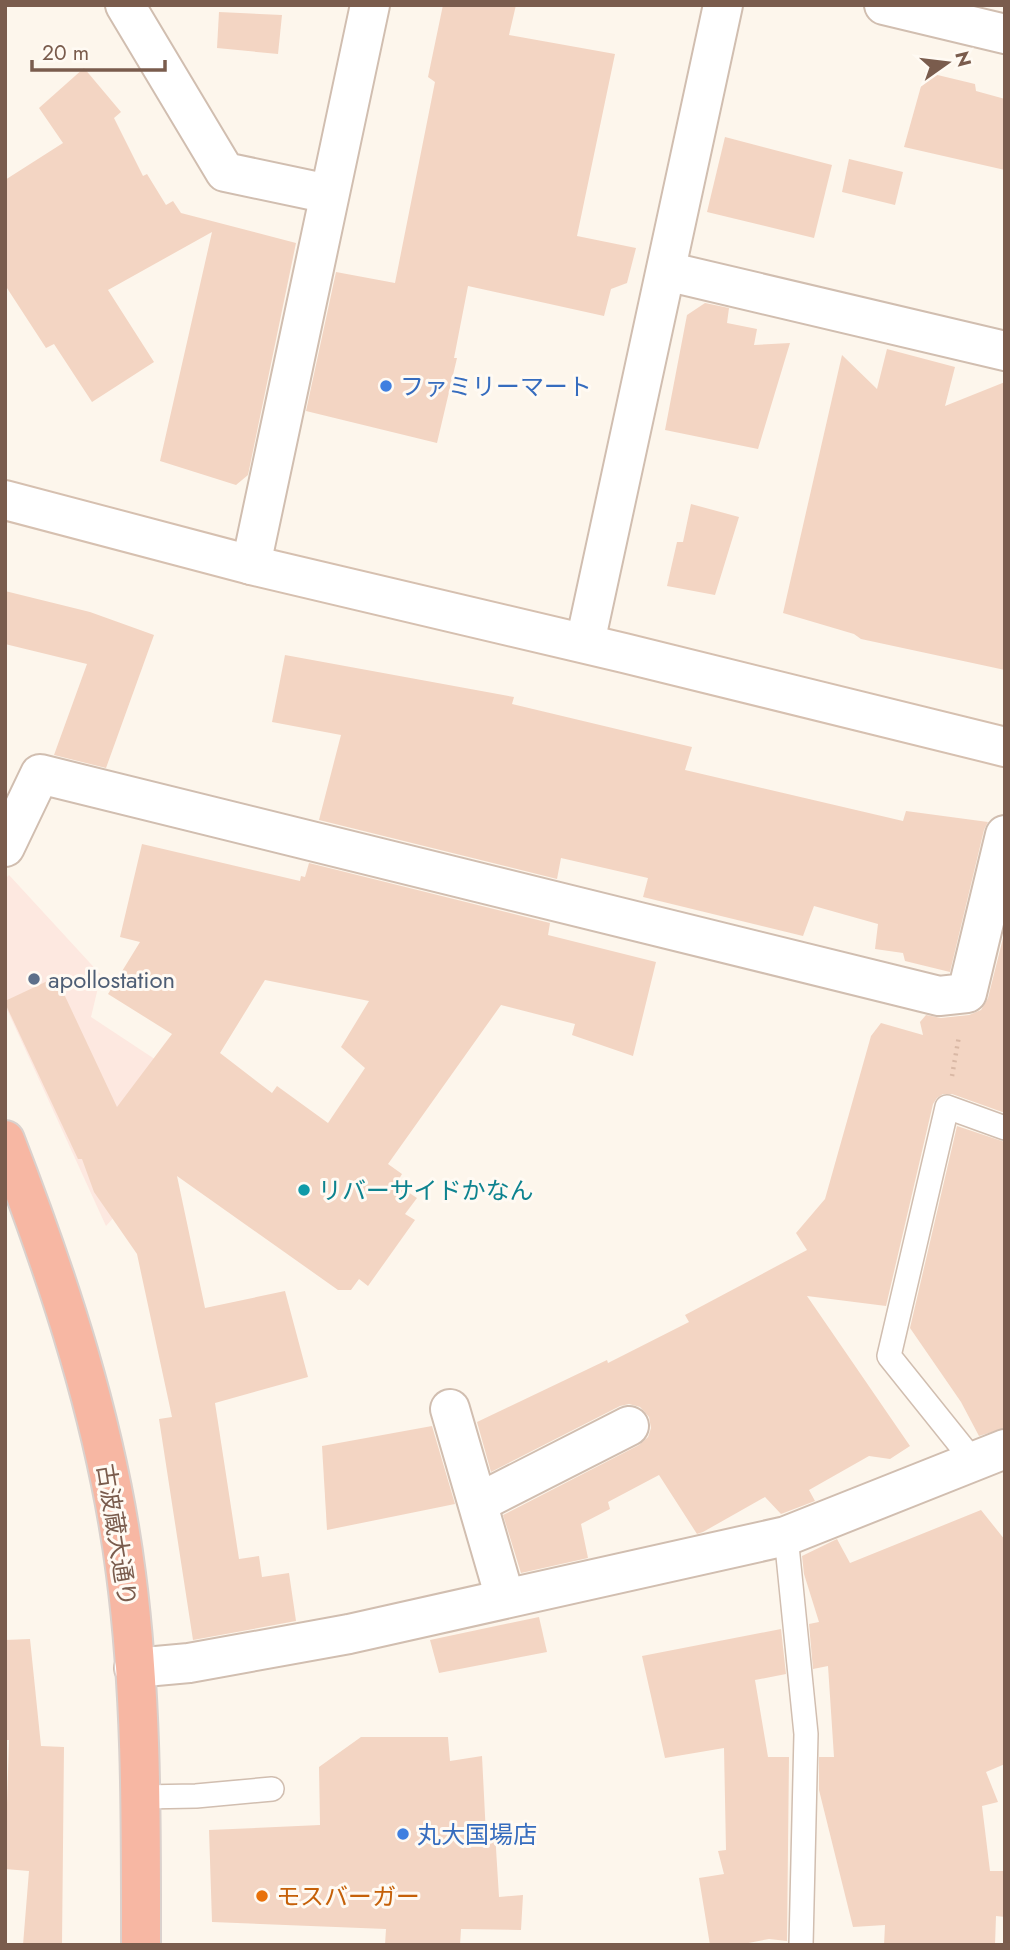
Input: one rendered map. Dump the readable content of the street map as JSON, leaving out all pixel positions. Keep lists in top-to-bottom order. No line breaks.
{"streets":{"highway":["古波蔵大通り"]},"places":["ファミリーマート","apollostation","リバーサイドかなん","丸大国場店","モスバーガー"],"scale_bar":"20 m","north":"right"}
